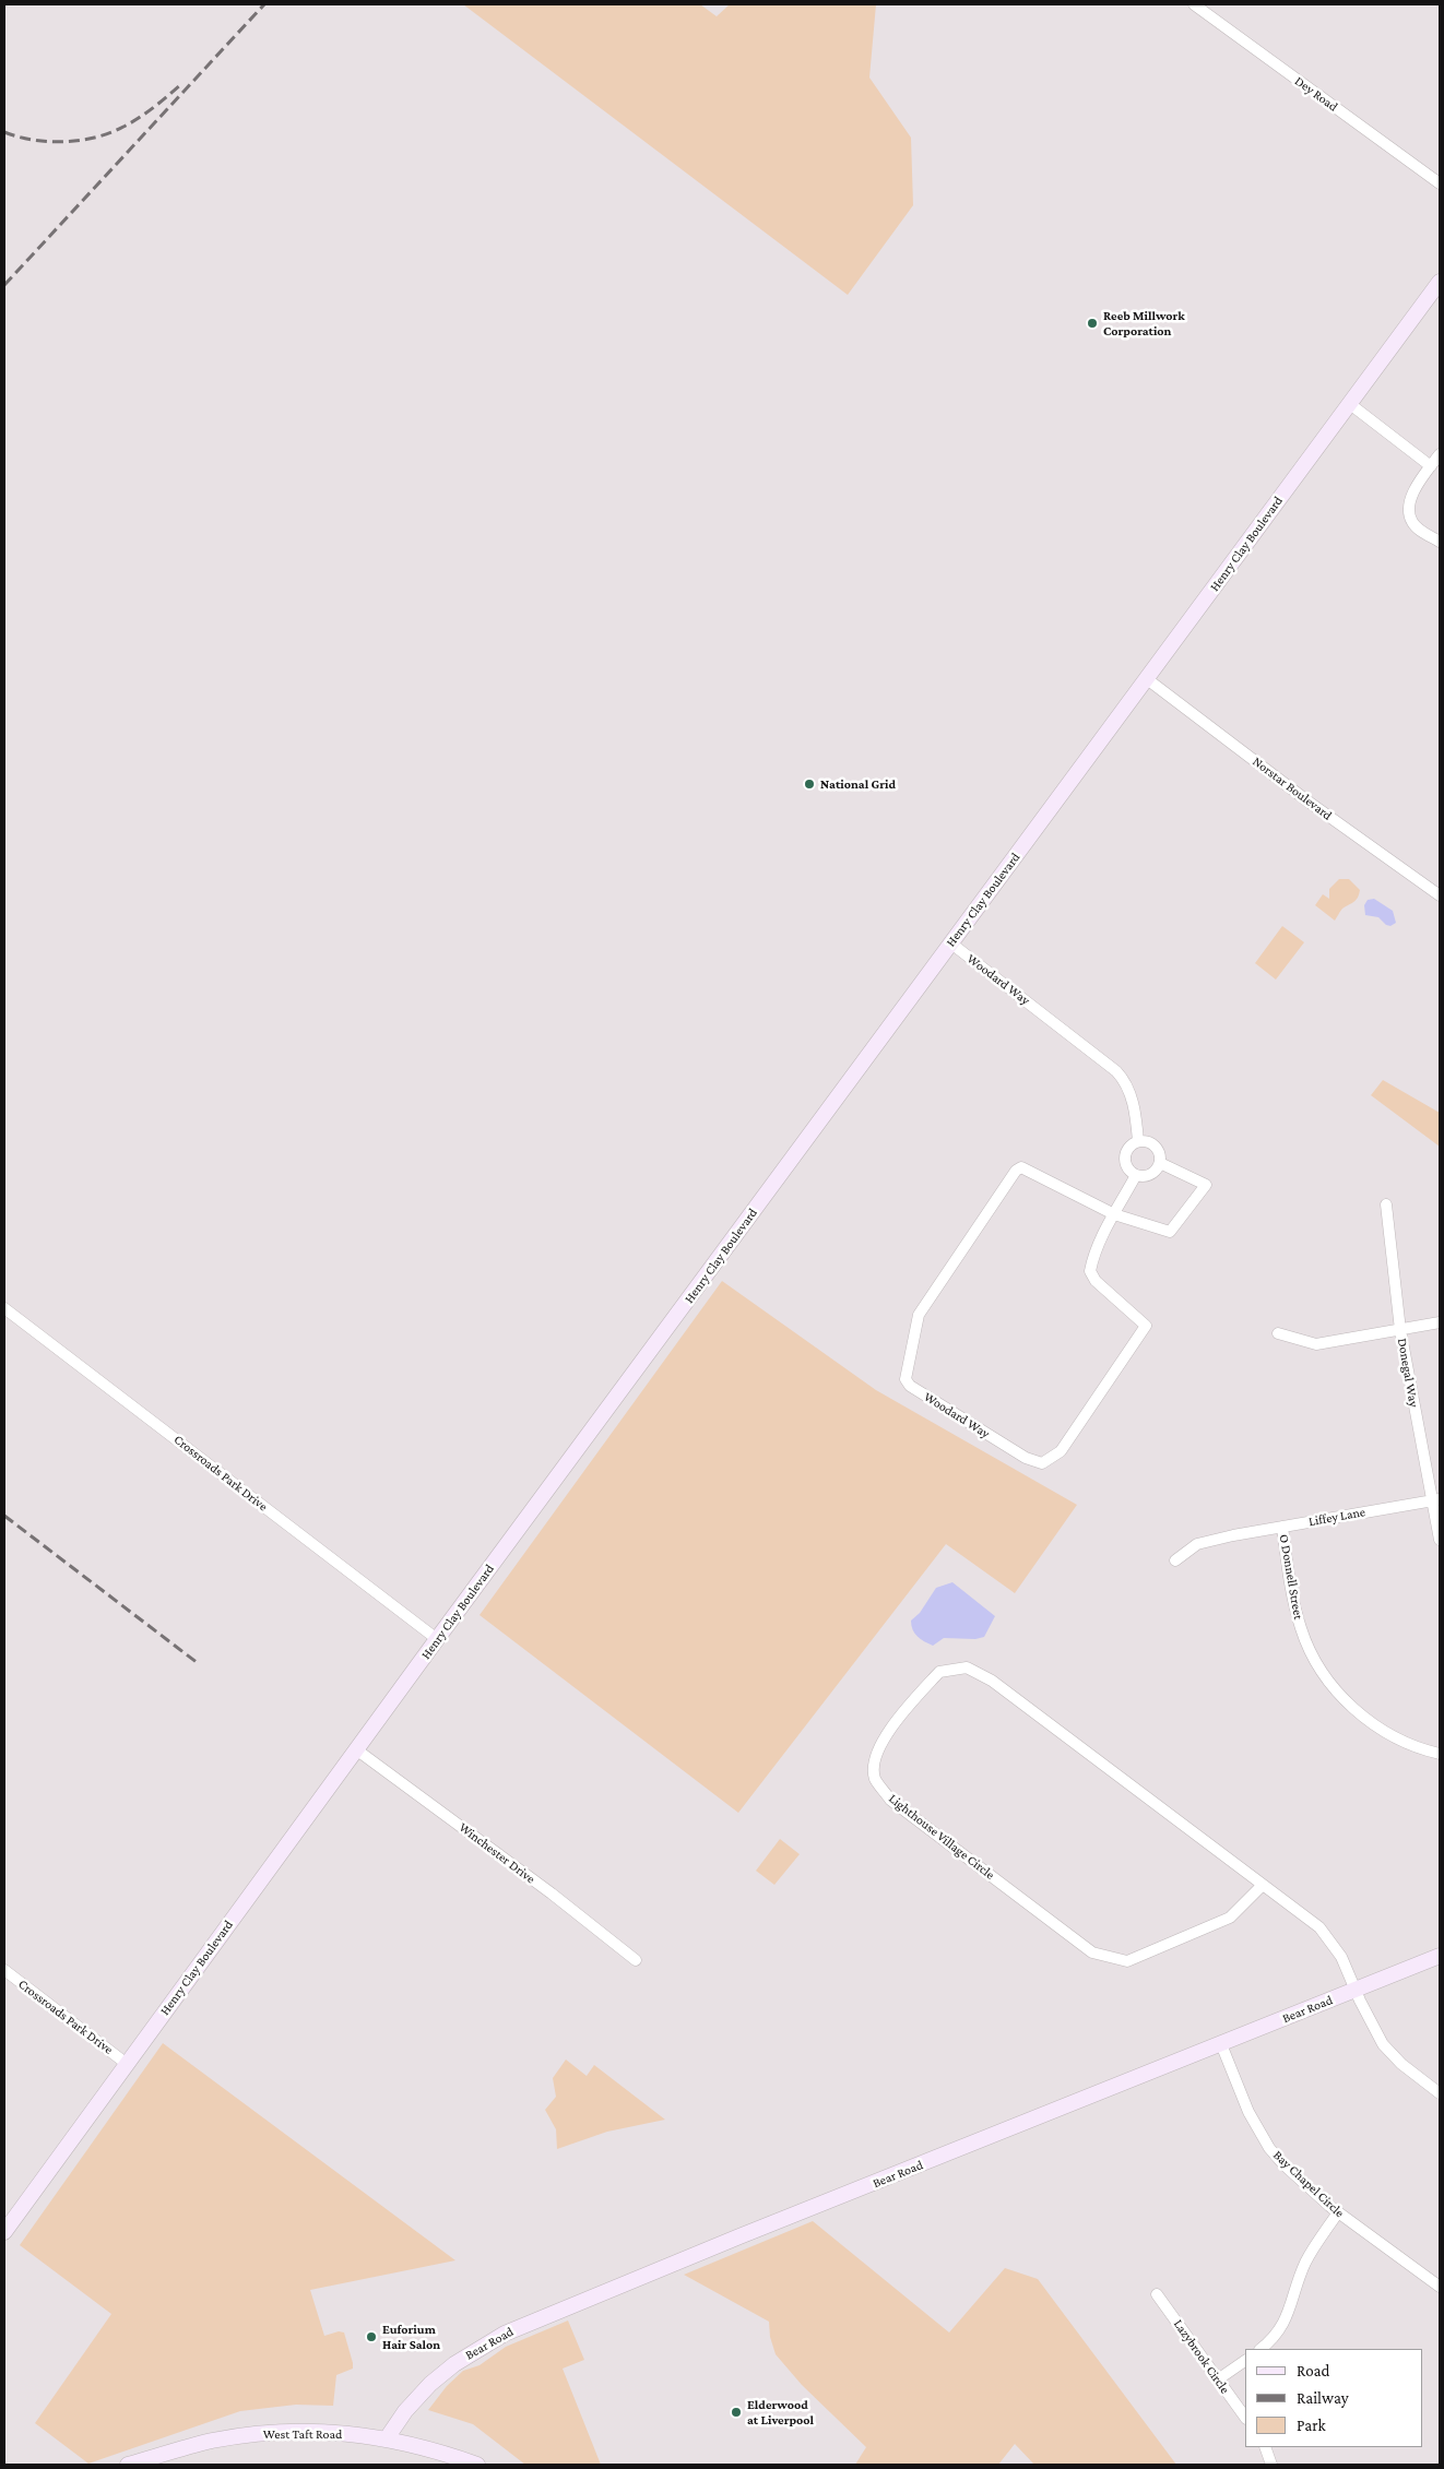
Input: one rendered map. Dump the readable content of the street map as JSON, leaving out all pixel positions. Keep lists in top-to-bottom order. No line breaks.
{"streets":{"main road":["Henry Clay Boulevard","Bear Road","West Taft Road"],"street":["Dey Road","Norstar Boulevard","Woodard Way","Donegal Way","Crossroads Park Drive","Liffey Lane","O Donnell Street","Lighthouse Village Circle","Winchester Drive","Bay Chapel Circle","Lazybrook Circle"]},"crossings":[["Henry Clay Boulevard","Norstar Boulevard"],["Henry Clay Boulevard","Woodard Way"],["Henry Clay Boulevard","Crossroads Park Drive"],["Henry Clay Boulevard","Winchester Drive"],["Donegal Way","Liffey Lane"],["Liffey Lane","O Donnell Street"],["Lighthouse Village Circle","Bear Road"],["Bear Road","Bay Chapel Circle"],["Bear Road","West Taft Road"]],"places":["Reeb Millwork Corporation","National Grid","Euforium Hair Salon","Elderwood at Liverpool"],"legend":["Road","Railway","Park"]}
